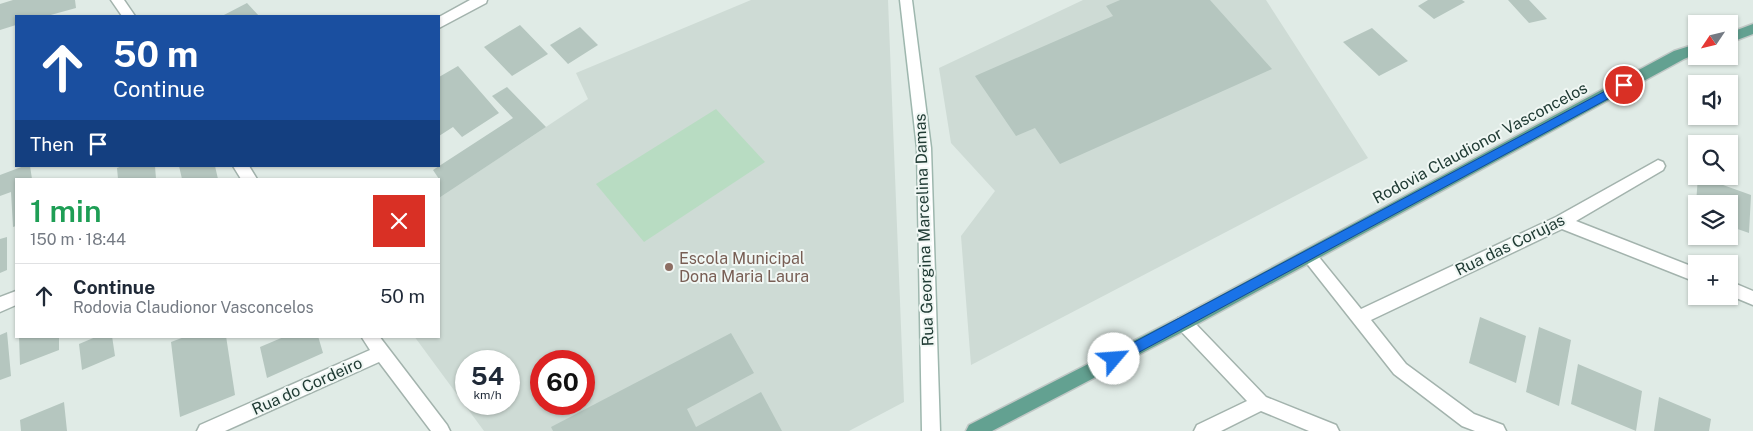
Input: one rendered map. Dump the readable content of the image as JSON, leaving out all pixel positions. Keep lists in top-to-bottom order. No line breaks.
{"streets":{"main road":["Rodovia Claudionor Vasconcelos"],"street":["Rua Georgina Marcelina Damas","Rua das Corujas","Rua do Cordeiro"]},"places":["Escola Municipal Dona Maria Laura"],"north":"bottom left","page":{"map_buttons":"+","turn":["50 m","Continue"],"then":"Then","heading":["1 min","150 m · 18:44"],"list":[{"name":"Continue","note":"Rodovia Claudionor Vasconcelos","value":"50 m"}],"speed":"54 km/h","limit":"60"}}
